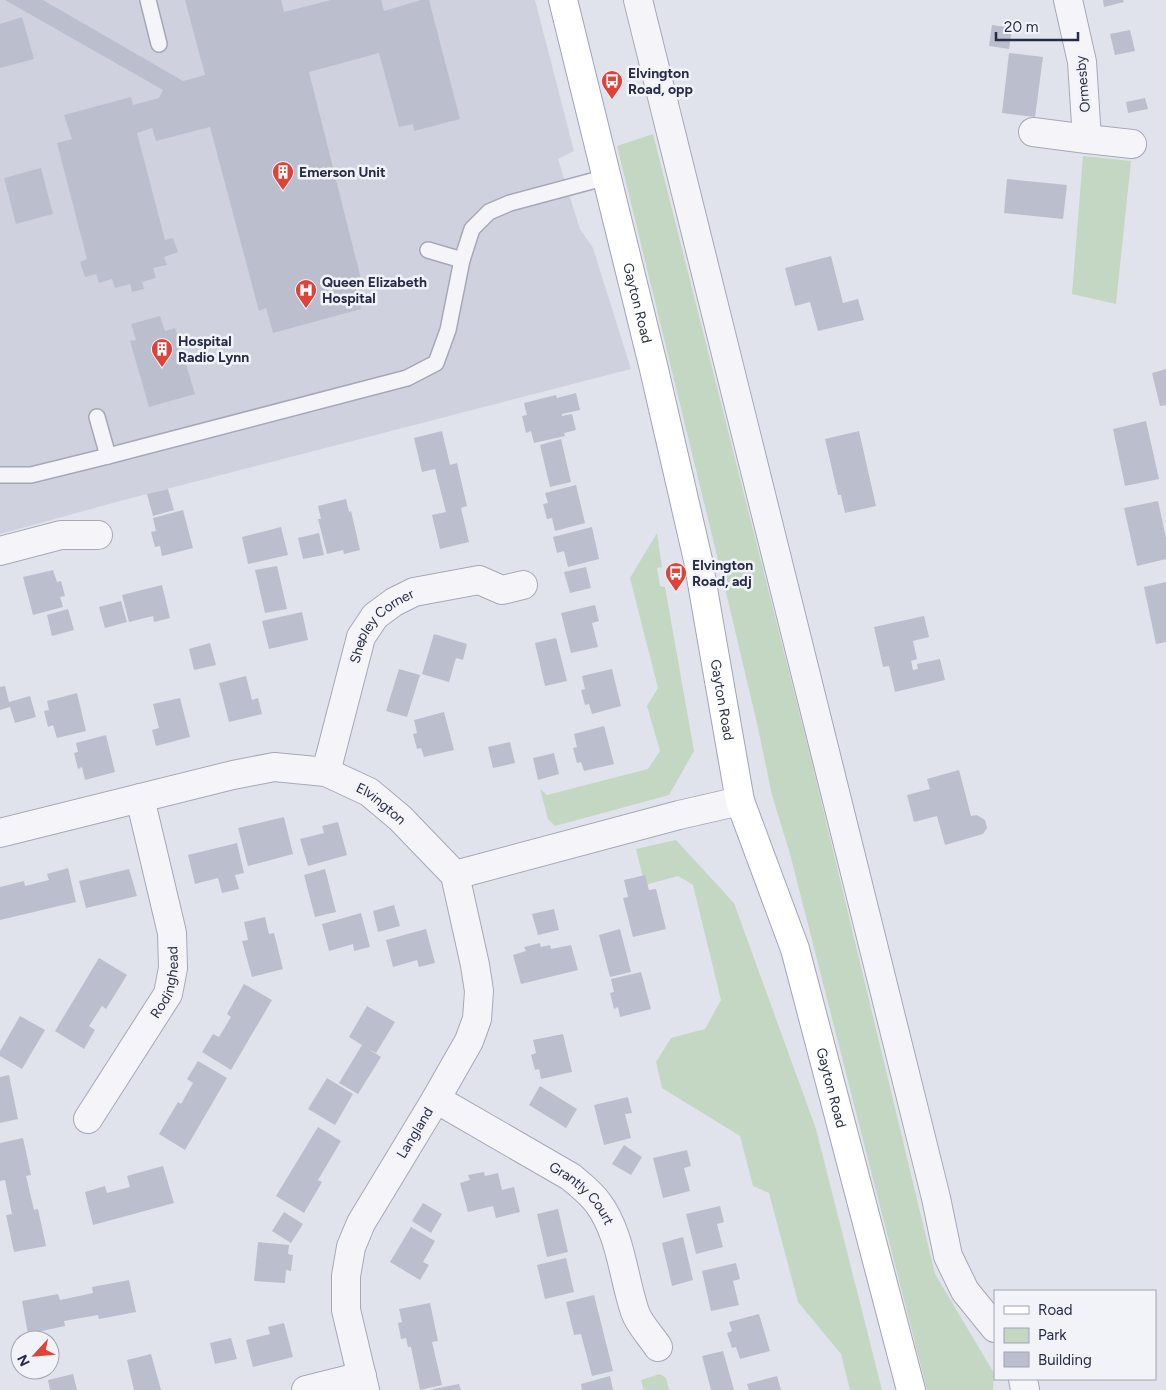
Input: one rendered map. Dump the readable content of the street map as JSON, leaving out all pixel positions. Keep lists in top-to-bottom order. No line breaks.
{"streets":{"main road":["Gayton Road"],"street":["Ormesby","Shepley Corner","Elvington","Rodinghead","Langland","Grantly Court"]},"crossings":[["Shepley Corner","Elvington"],["Elvington","Rodinghead"],["Elvington","Langland"],["Langland","Grantly Court"]],"places":{"bus stop":["Elvington Road, opp","Elvington Road, adj"],"building":["Emerson Unit","Hospital Radio Lynn"],"hospital":["Queen Elizabeth Hospital"]},"legend":["Road","Park","Building"],"scale_bar":"20 m","north":"bottom left"}
